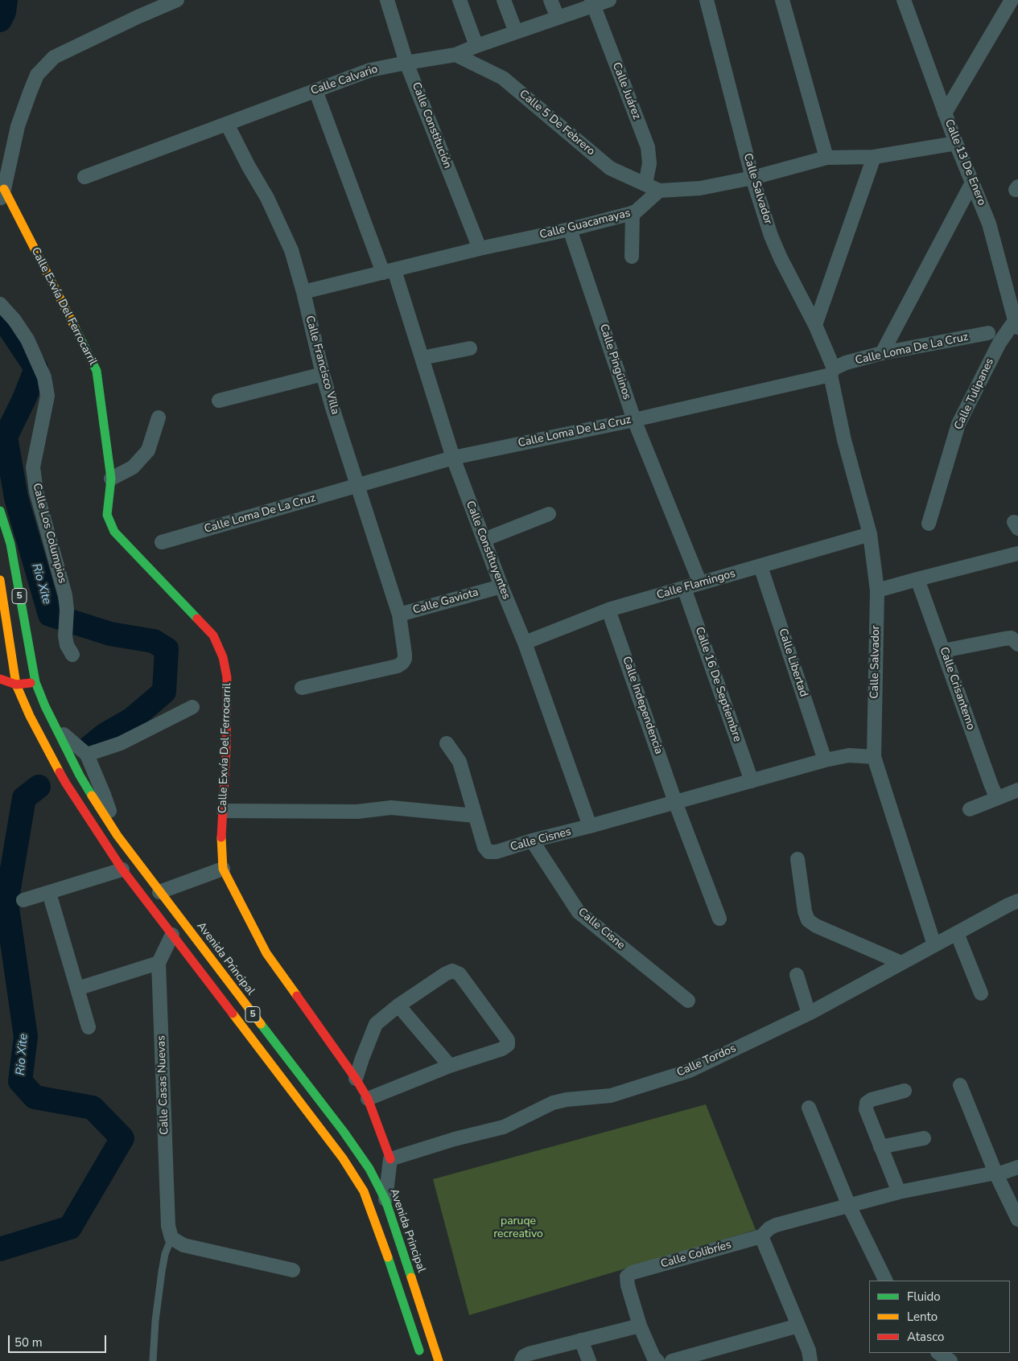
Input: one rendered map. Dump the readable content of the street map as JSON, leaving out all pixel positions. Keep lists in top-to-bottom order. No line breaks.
{"streets":{"main road":["Calle Exvía Del Ferrocarril","5","Avenida Principal"],"street":["Calle Calvario","Calle Juárez","Calle 5 De Febrero","Calle Constitución","Calle 13 De Enero","Calle Salvador","Calle Guacamayas","Calle Loma De La Cruz","Calle Pingüinos","Calle Francisco Villa","Calle Tulipanes","Calle Los Columpios","Calle Constituyentes","Calle Flamingos","Calle Gaviota","Calle Libertad","Calle 16 De Septiembre","Calle Crisantemo","Calle Independencia","Calle Cisnes","Calle Cisne","Calle Tordos","Calle Casas Nuevas","Calle Colibríes"]},"crossings":[["Calle Calvario","Calle Juárez"],["Calle Calvario","Calle 5 De Febrero"],["Calle Calvario","Calle Constitución"],["Calle Calvario","Calle Francisco Villa"],["Calle Calvario","Calle Constituyentes"],["Calle Juárez","Calle 5 De Febrero"],["Calle 5 De Febrero","Calle Guacamayas"],["Calle Constitución","Calle Guacamayas"],["Calle 13 De Enero","Calle Tulipanes"],["Calle Salvador","Calle Loma De La Cruz"],["Calle Salvador","Calle Flamingos"],["Calle Salvador","Calle Cisnes"],["Calle Salvador","Calle Tordos"],["Calle Guacamayas","Calle Pingüinos"],["Calle Guacamayas","Calle Francisco Villa"],["Calle Guacamayas","Calle Constituyentes"],["Calle Exvía Del Ferrocarril","Calle Tordos"],["Calle Loma De La Cruz","Calle Pingüinos"],["Calle Loma De La Cruz","Calle Francisco Villa"],["Calle Loma De La Cruz","Calle Constituyentes"],["Calle Pingüinos","Calle Flamingos"],["Calle Francisco Villa","Calle Gaviota"],["Calle Constituyentes","Calle Flamingos"],["Calle Constituyentes","Calle Gaviota"],["Calle Constituyentes","Calle Cisnes"],["Calle Flamingos","Calle Libertad"],["Calle Flamingos","Calle 16 De Septiembre"],["Calle Flamingos","Calle Independencia"],["5","Avenida Principal"],["5","Calle Casas Nuevas"],["Calle Libertad","Calle Cisnes"],["Calle 16 De Septiembre","Calle Cisnes"],["Calle Independencia","Calle Cisnes"],["Calle Cisnes","Calle Cisne"]],"water":["Rio Xite"],"parks":["paruqe recreativo"],"legend":["Fluido","Lento","Atasco"],"scale_bar":"50 m"}
